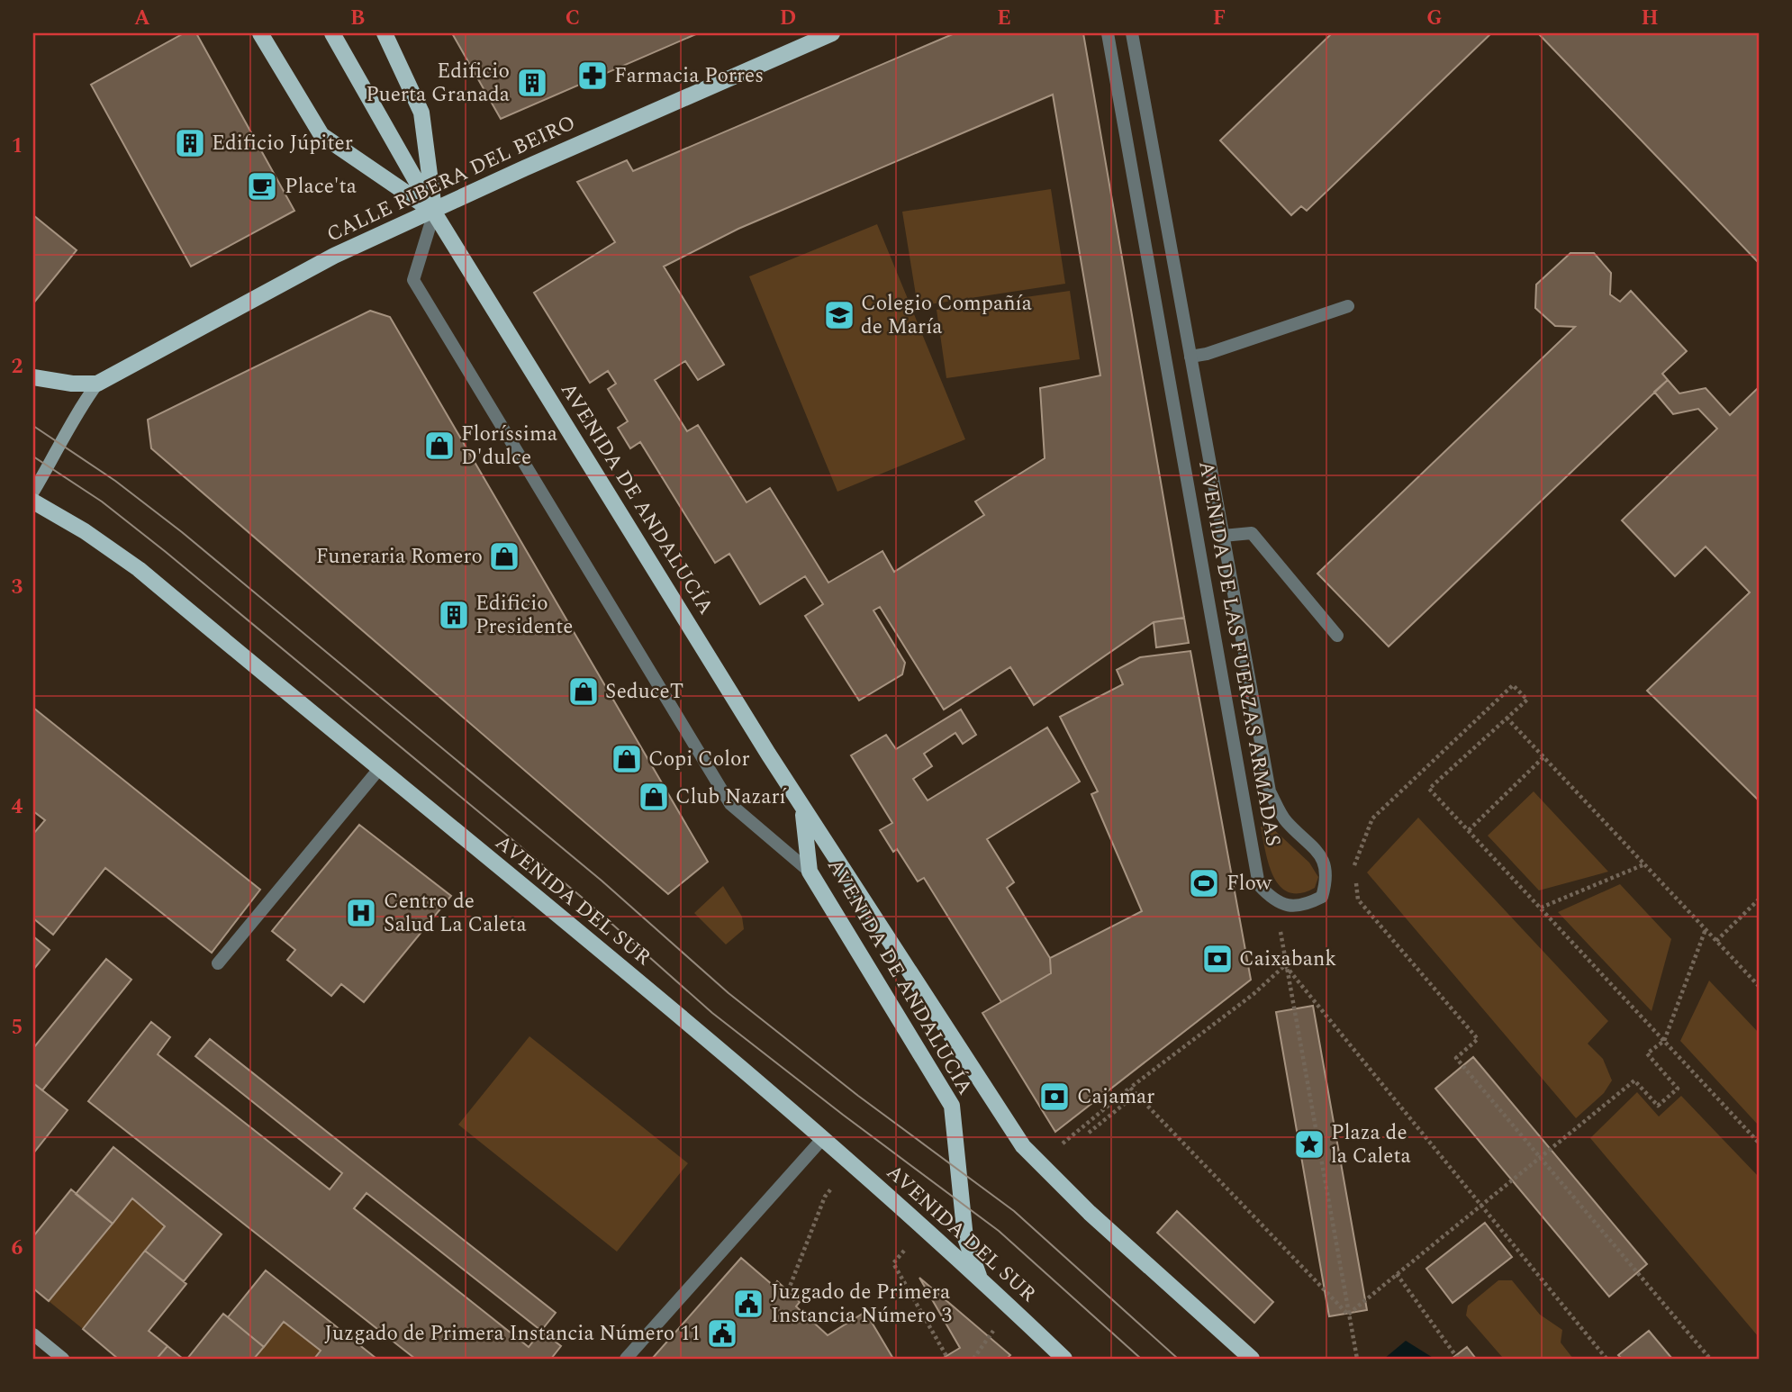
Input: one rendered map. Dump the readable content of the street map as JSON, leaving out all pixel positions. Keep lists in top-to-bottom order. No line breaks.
{"streets":{"main road":["CALLE RIBERA DEL BEIRO","AVENIDA DE ANDALUCÍA","AVENIDA DEL SUR"],"street":["AVENIDA DE LAS FUERZAS ARMADAS"]},"crossings":[["CALLE RIBERA DEL BEIRO","AVENIDA DE ANDALUCÍA"],["AVENIDA DE ANDALUCÍA","AVENIDA DEL SUR"]],"places":{"pharmacy":["Farmacia Porres"],"building":["Edificio Puerta Granada","Edificio Júpiter","Edificio Presidente"],"cafe":["Place'ta"],"school or university":["Colegio Compañía de María"],"shop":["Floríssima D'dulce","Funeraria Romero","SeduceT","Copi Color","Club Nazarí"],"sports":["Flow"],"hospital":["Centro de Salud La Caleta"],"bank":["Caixabank","Cajamar"],"place":["Plaza de la Caleta"],"public building":["Juzgado de Primera Instancia Número 3","Juzgado de Primera Instancia Número 11"]},"grid":{"columns":["A","B","C","D","E","F","G","H"],"rows":["1","2","3","4","5","6"]}}
